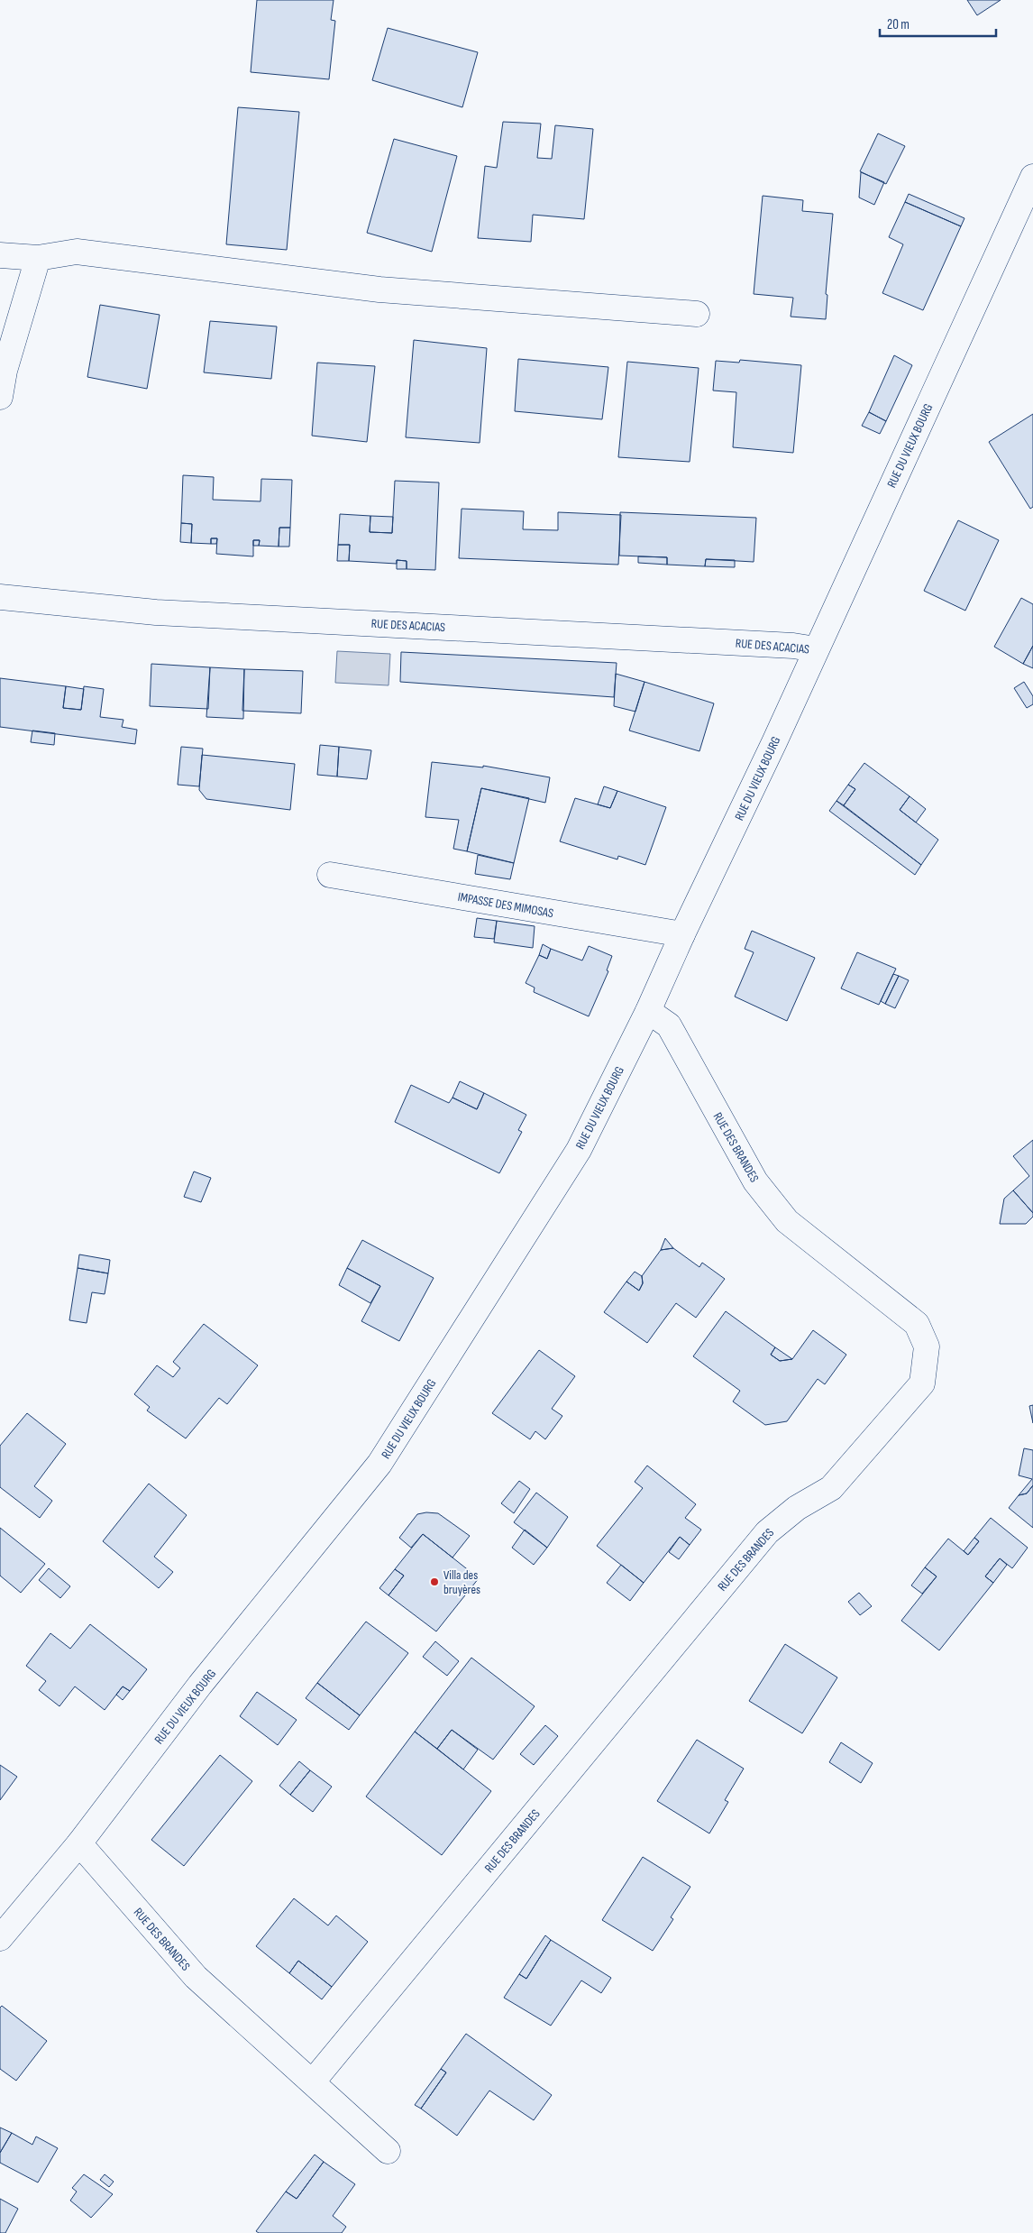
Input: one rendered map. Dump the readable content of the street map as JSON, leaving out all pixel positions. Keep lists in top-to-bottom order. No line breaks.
{"streets":{"street":["RUE DU VIEUX BOURG","RUE DES ACACIAS","IMPASSE DES MIMOSAS","RUE DES BRANDES"]},"crossings":[["RUE DU VIEUX BOURG","RUE DES ACACIAS"],["RUE DU VIEUX BOURG","IMPASSE DES MIMOSAS"],["RUE DU VIEUX BOURG","RUE DES BRANDES"]],"places":["Villa des bruyères"],"scale_bar":"20 m"}
